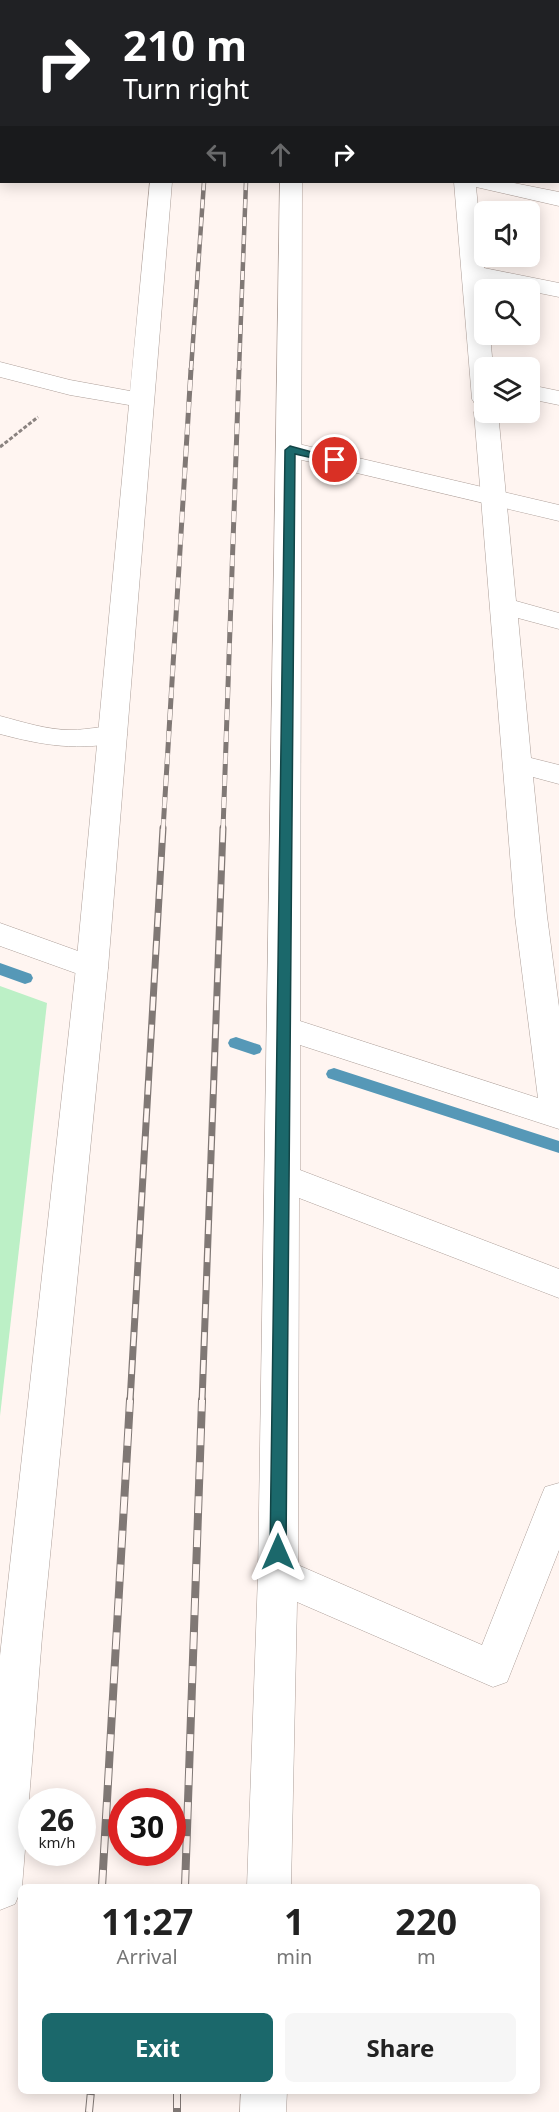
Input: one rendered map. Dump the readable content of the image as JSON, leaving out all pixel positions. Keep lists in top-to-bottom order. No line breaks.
{"page":{"turn":["210 m","Turn right"],"speed":"26 km/h","limit":"30","eta":["11:27","Arrival","1","min","220","m"],"buttons":["Exit","Share"]}}
